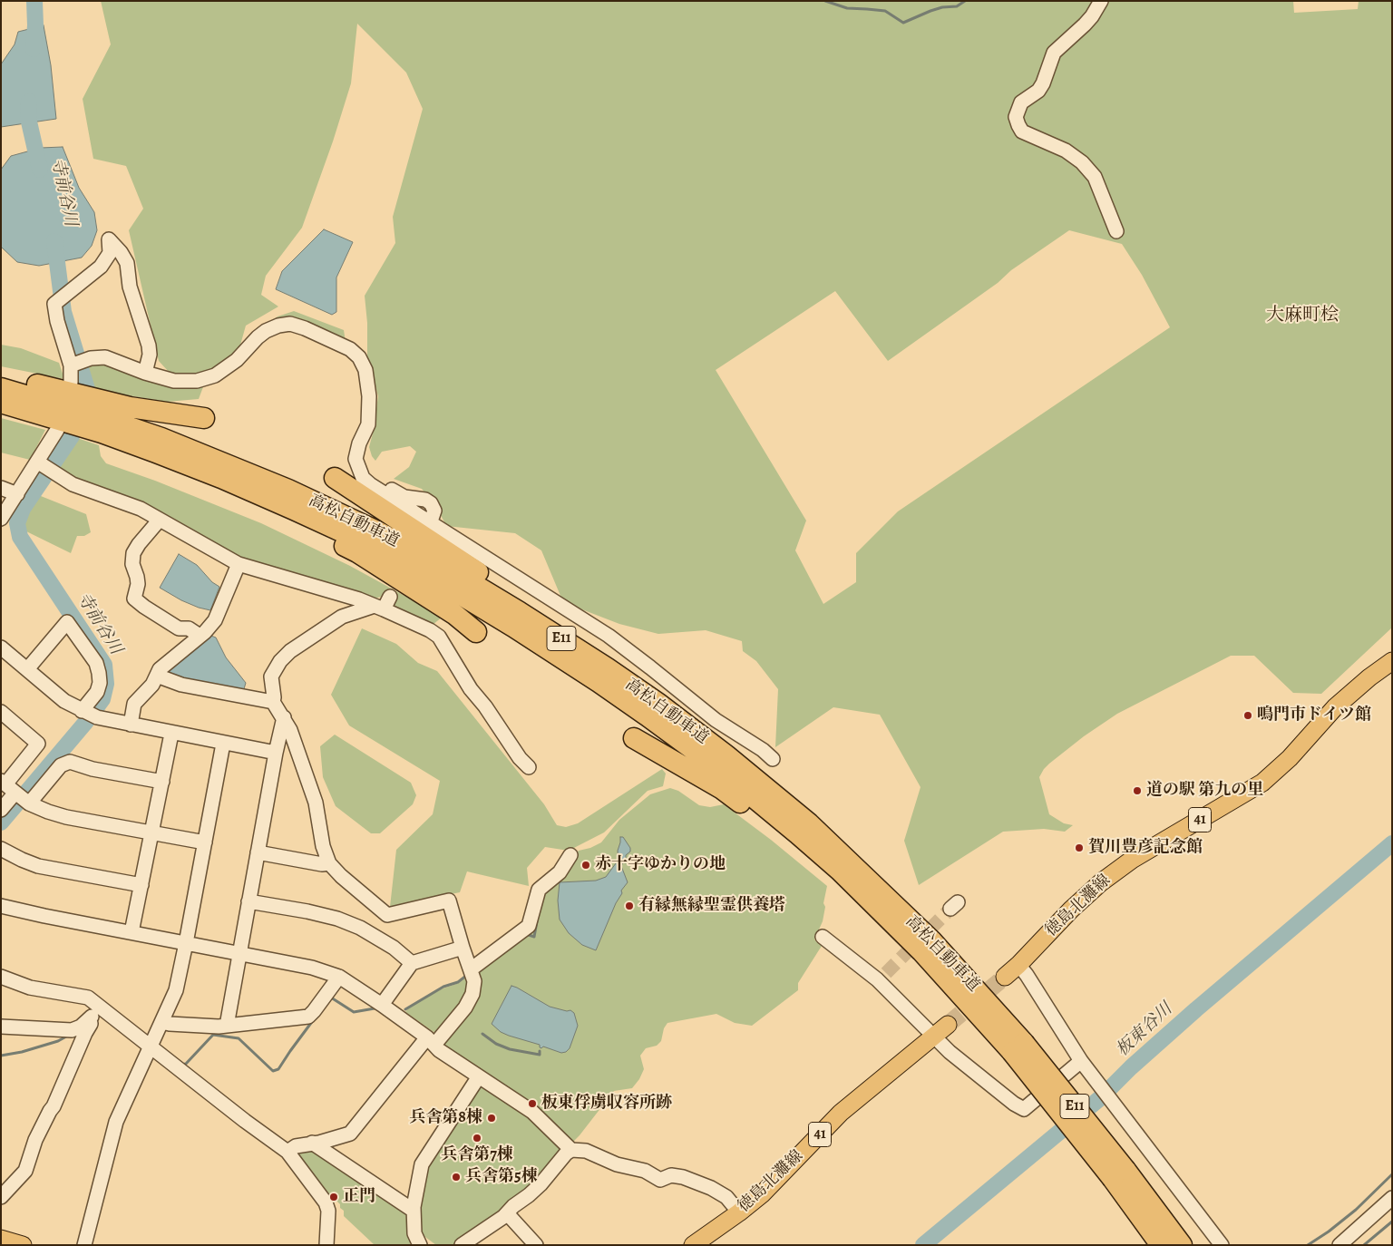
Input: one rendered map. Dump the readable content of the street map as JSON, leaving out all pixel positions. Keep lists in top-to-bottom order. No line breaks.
{"streets":{"highway":["高松自動車道","E11"],"main road":["41","徳島北灘線"]},"districts":["大麻町桧"],"water":["寺前谷川","板東谷川"],"places":["鳴門市ドイツ館","道の駅 第九の里","賀川豊彦記念館","赤十字ゆかりの地","有縁無縁聖霊供養塔","板東俘虜収容所跡","兵舎第8棟","兵舎第7棟","兵舎第5棟","正門"]}
